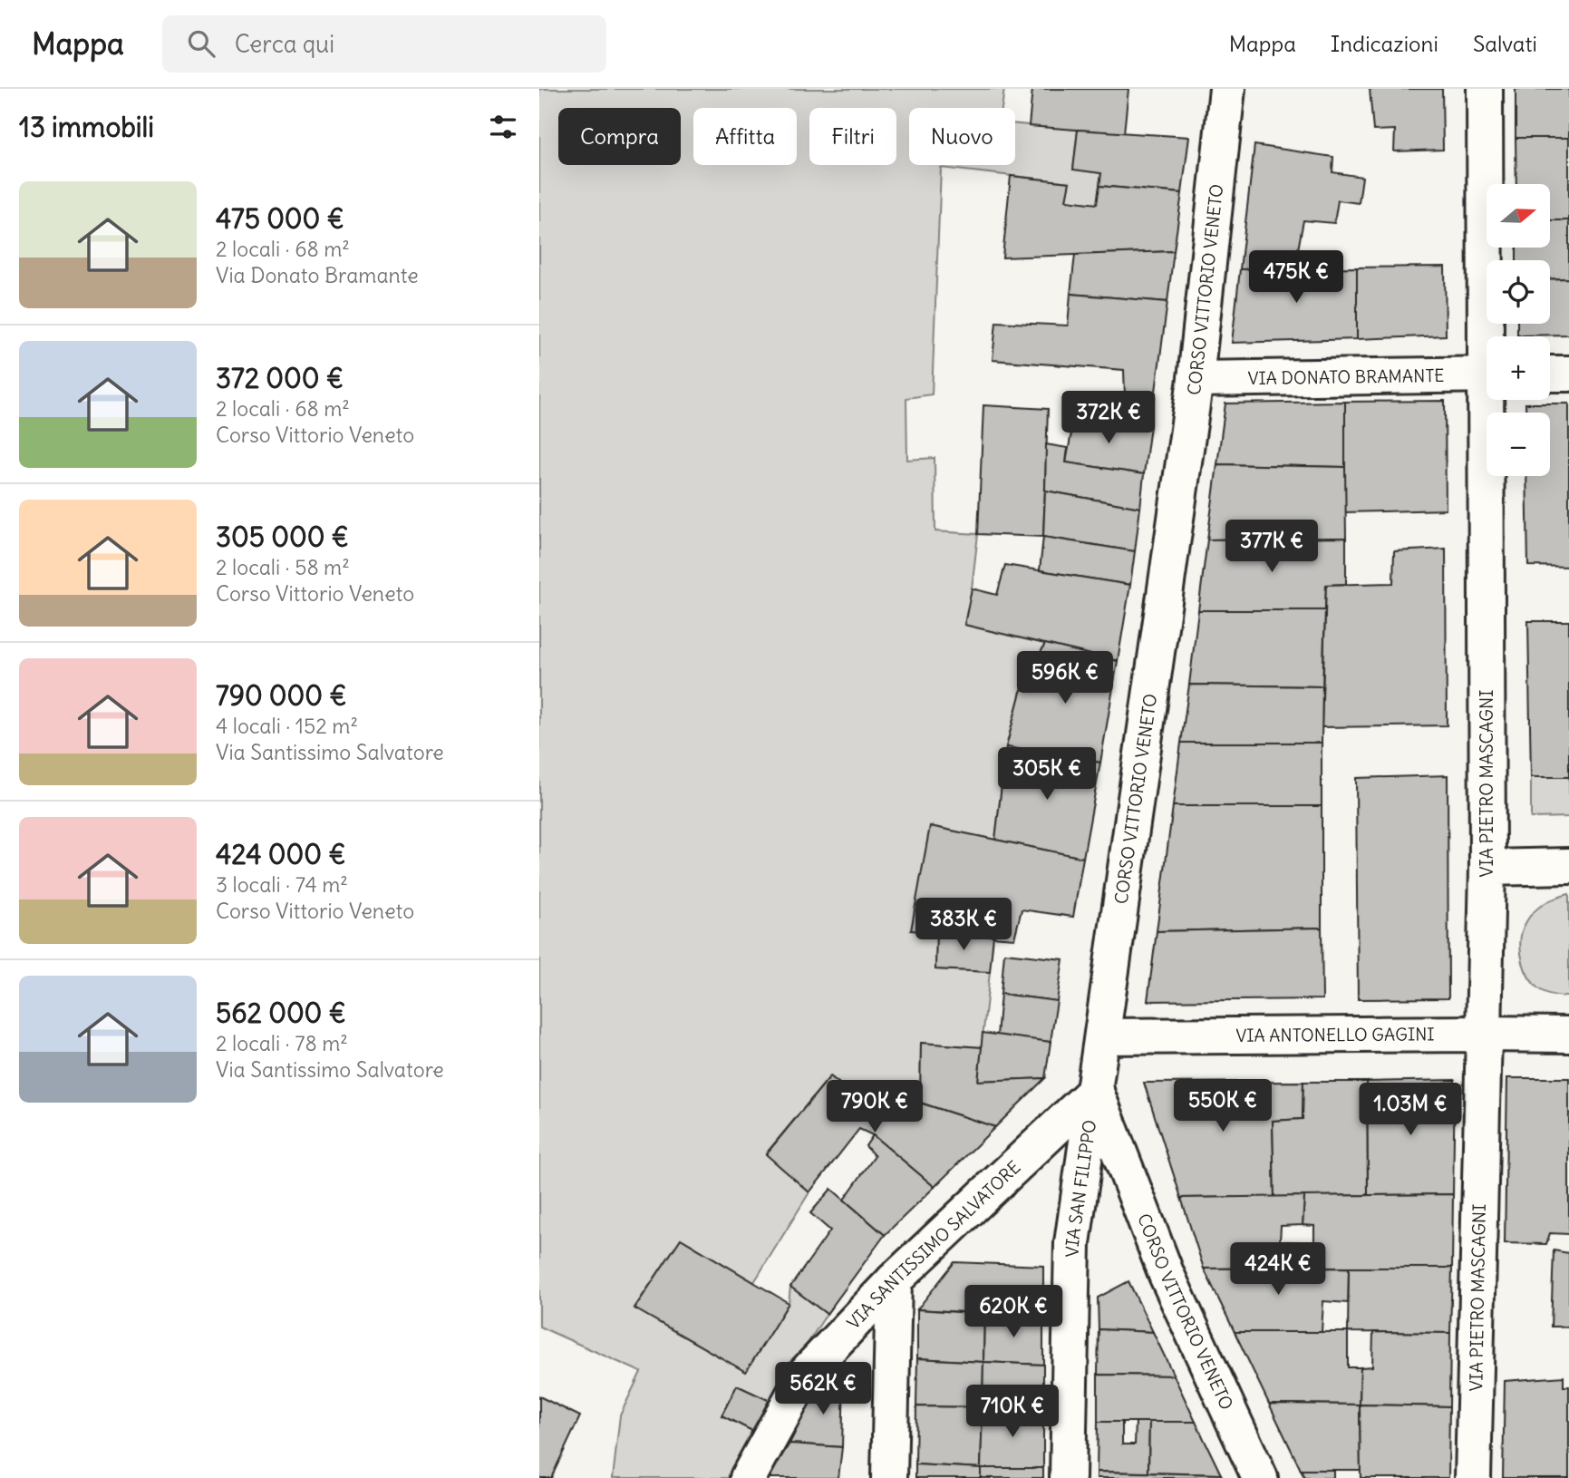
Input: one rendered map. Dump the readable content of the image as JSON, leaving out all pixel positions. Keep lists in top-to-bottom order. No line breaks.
{"streets":{"street":["CORSO VITTORIO VENETO","VIA DONATO BRAMANTE","VIA PIETRO MASCAGNI","VIA ANTONELLO GAGINI","VIA SAN FILIPPO","VIA SANTISSIMO SALVATORE"]},"crossings":[["CORSO VITTORIO VENETO","VIA DONATO BRAMANTE"],["CORSO VITTORIO VENETO","VIA ANTONELLO GAGINI"],["CORSO VITTORIO VENETO","VIA SAN FILIPPO"],["CORSO VITTORIO VENETO","VIA SANTISSIMO SALVATORE"],["VIA PIETRO MASCAGNI","VIA ANTONELLO GAGINI"],["VIA SAN FILIPPO","VIA SANTISSIMO SALVATORE"]],"north":"right","page":{"header":"Mappa","search":"Cerca qui","nav":["Mappa","Indicazioni","Salvati"],"heading":"13 immobili","chip":["Compra","Affitta","Filtri","Nuovo"],"list":[{"name":"475 000 €","note":"2 locali · 68 m² · Via Donato Bramante"},{"name":"372 000 €","note":"2 locali · 68 m² · Corso Vittorio Veneto"},{"name":"305 000 €","note":"2 locali · 58 m² · Corso Vittorio Veneto"},{"name":"790 000 €","note":"4 locali · 152 m² · Via Santissimo Salvatore"},{"name":"424 000 €","note":"3 locali · 74 m² · Corso Vittorio Veneto"},{"name":"562 000 €","note":"2 locali · 78 m² · Via Santissimo Salvatore"}],"map_buttons":["+","−"],"price":["475K €","372K €","377K €","596K €","305K €","383K €","550K €","790K €","1.03M €","424K €","620K €","562K €","710K €"]}}
